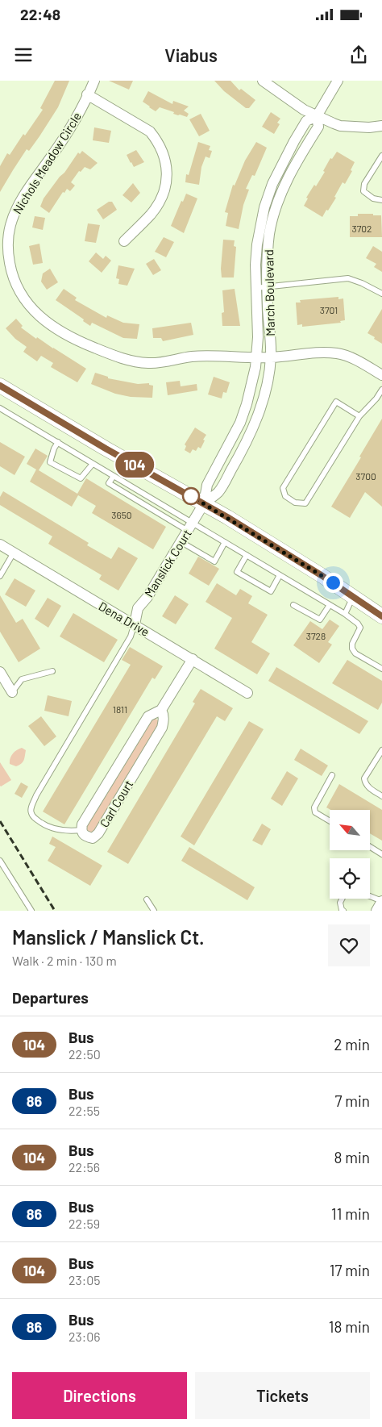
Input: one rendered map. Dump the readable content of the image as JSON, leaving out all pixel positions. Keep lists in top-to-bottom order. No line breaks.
{"streets":{"street":["Nichols Meadow Circle","March Boulevard","Manslick Court","Dena Drive","Carl Court"]},"crossings":[["Nichols Meadow Circle","March Boulevard"],["March Boulevard","Manslick Court"],["Manslick Court","Dena Drive"],["Dena Drive","Carl Court"]],"lines":["bus line 104"],"house_numbers":["3702","3701","3700","3650","3728","1811"],"north":"top left","page":{"status":"22:48","header":"Viabus","on_map":"104","heading":[["Manslick / Manslick Ct.","Walk · 2 min · 130 m"],"Departures"],"list":[{"mark":"104","name":"Bus","note":"22:50","value":"2 min"},{"mark":"86","name":"Bus","note":"22:55","value":"7 min"},{"mark":"104","name":"Bus","note":"22:56","value":"8 min"},{"mark":"86","name":"Bus","note":"22:59","value":"11 min"},{"mark":"104","name":"Bus","note":"23:05","value":"17 min"},{"mark":"86","name":"Bus","note":"23:06","value":"18 min"}],"buttons":["Directions","Tickets"]}}
